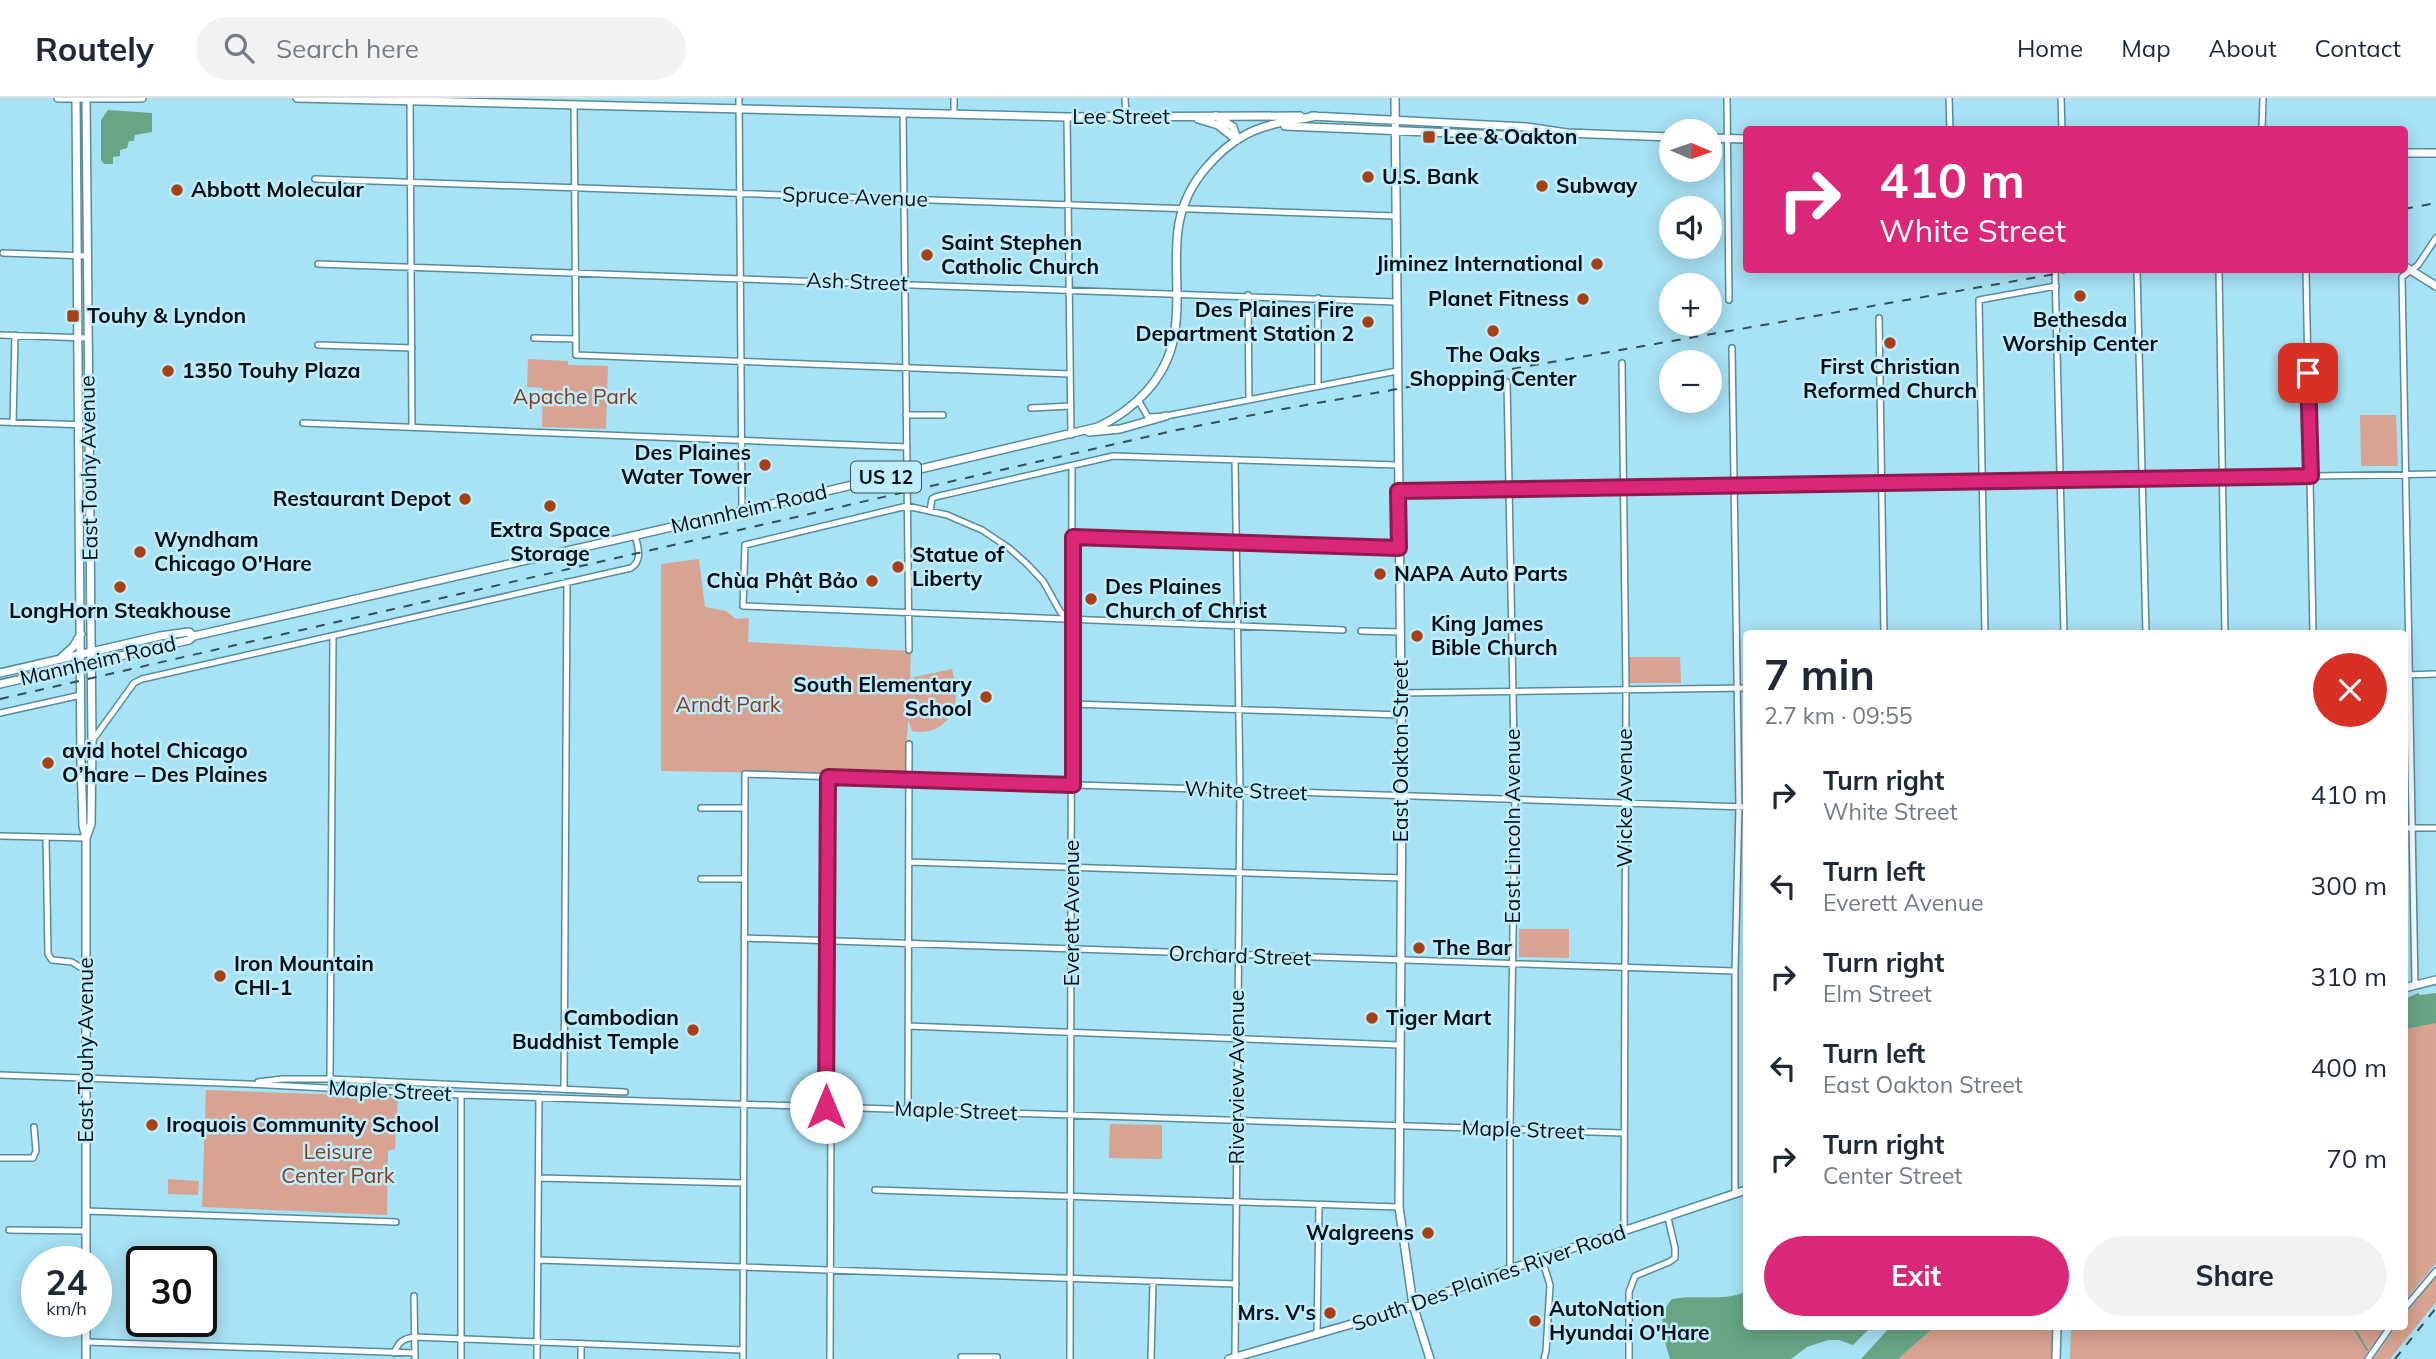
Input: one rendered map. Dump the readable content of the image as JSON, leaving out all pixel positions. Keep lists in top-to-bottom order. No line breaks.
{"streets":{"main road":["Lee Street","East Touhy Avenue","US 12","Mannheim Road","East Oakton Street","South Des Plaines River Road"],"street":["Spruce Avenue","Ash Street","White Street","Wicke Avenue","East Lincoln Avenue","Everett Avenue","Orchard Street","Riverview Avenue","Maple Street"]},"crossings":[["Lee Street","US 12"],["Lee Street","Mannheim Road"],["Lee Street","East Oakton Street"],["Spruce Avenue","Mannheim Road"],["Spruce Avenue","East Oakton Street"],["Ash Street","Mannheim Road"],["Ash Street","East Oakton Street"],["East Touhy Avenue","Mannheim Road"],["East Touhy Avenue","Maple Street"],["US 12","Mannheim Road"],["East Oakton Street","White Street"],["East Oakton Street","Orchard Street"],["East Oakton Street","Maple Street"],["East Oakton Street","South Des Plaines River Road"],["White Street","Wicke Avenue"],["White Street","East Lincoln Avenue"],["White Street","Everett Avenue"],["White Street","Riverview Avenue"],["Wicke Avenue","Orchard Street"],["Wicke Avenue","Maple Street"],["Wicke Avenue","South Des Plaines River Road"],["East Lincoln Avenue","Orchard Street"],["East Lincoln Avenue","Maple Street"],["East Lincoln Avenue","South Des Plaines River Road"],["Everett Avenue","Orchard Street"],["Everett Avenue","Maple Street"],["Orchard Street","Riverview Avenue"],["Riverview Avenue","Maple Street"],["Riverview Avenue","South Des Plaines River Road"]],"parks":["Apache Park","Arndt Park","Leisure Center Park"],"places":{"transit":["Lee & Oakton","Touhy & Lyndon"],"other":["U.S. Bank","Subway","Abbott Molecular","Saint Stephen Catholic Church","Jiminez International","Bethesda Worship Center","Planet Fitness","Des Plaines Fire Department Station 2","The Oaks Shopping Center","First Christian Reformed Church","1350 Touhy Plaza","Des Plaines Water Tower","Restaurant Depot","Extra Space Storage","Wyndham Chicago O'Hare","Statue of Liberty","NAPA Auto Parts","Chùa Phật Bảo","LongHorn Steakhouse","Des Plaines Church of Christ","King James Bible Church","South Elementary School","avid hotel Chicago O’hare – Des Plaines","The Bar","Iron Mountain CHI-1","Tiger Mart","Cambodian Buddhist Temple","Iroquois Community School","Walgreens","Mrs. V's","AutoNation Hyundai O'Hare"]},"north":"right","page":{"header":"Routely","search":"Search here","nav":["Home","Map","About","Contact"],"map_buttons":["+","−"],"turn":["410 m","White Street"],"heading":["7 min","2.7 km · 09:55"],"list":[{"name":"Turn right","note":"White Street","value":"410 m"},{"name":"Turn left","note":"Everett Avenue","value":"300 m"},{"name":"Turn right","note":"Elm Street","value":"310 m"},{"name":"Turn left","note":"East Oakton Street","value":"400 m"},{"name":"Turn right","note":"Center Street","value":"70 m"}],"buttons":["Exit","Share"],"speed":"24 km/h","limit":"30"}}
